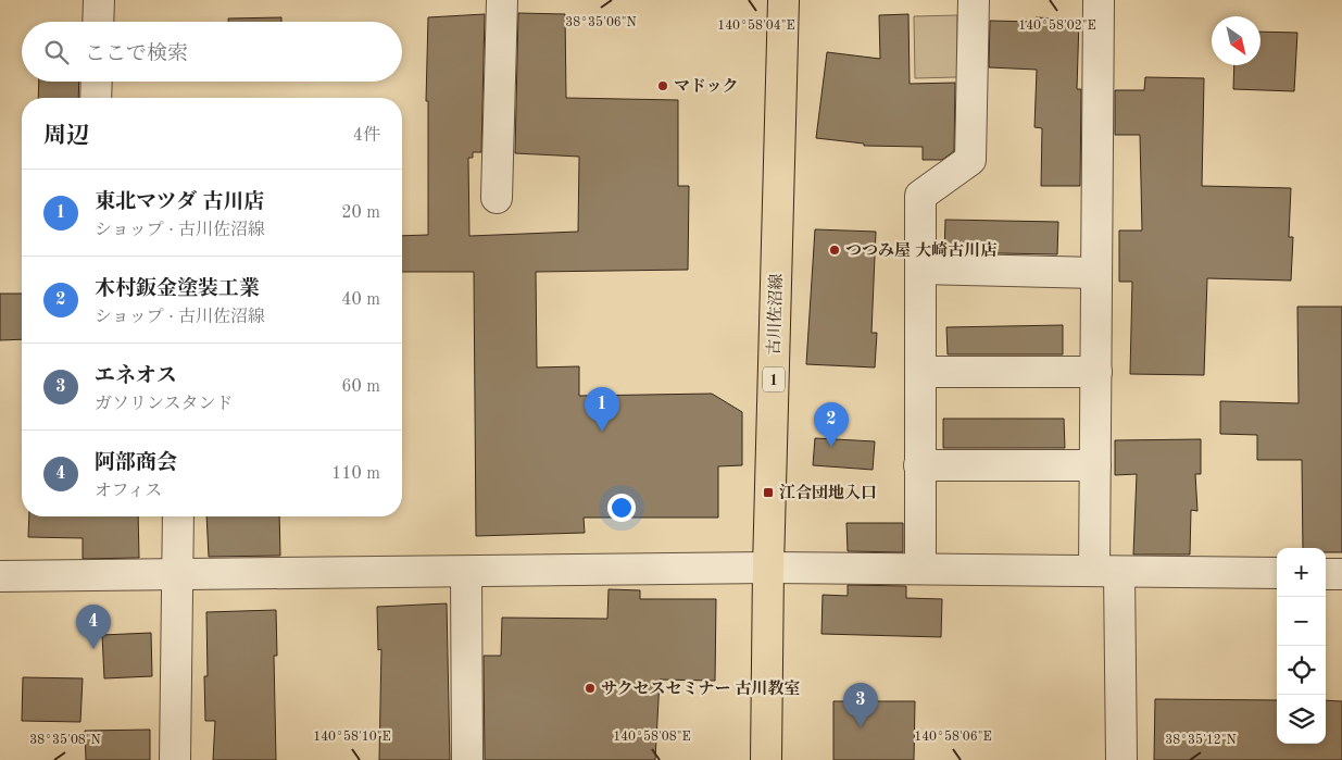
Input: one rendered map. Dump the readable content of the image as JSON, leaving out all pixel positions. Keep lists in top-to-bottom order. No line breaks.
{"streets":{"main road":["古川佐沼線","1"]},"places":{"other":["マドック","つつみ屋 大崎古川店","サクセスセミナー 古川教室"],"transit":["江合団地入口"]},"north":"bottom right","page":{"search":"ここで検索","heading":["周辺","4件"],"list":[{"mark":"1","name":"東北マツダ 古川店","note":"ショップ · 古川佐沼線","value":"20 m"},{"mark":"2","name":"木村鈑金塗装工業","note":"ショップ · 古川佐沼線","value":"40 m"},{"mark":"3","name":"エネオス","note":"ガソリンスタンド","value":"60 m"},{"mark":"4","name":"阿部商会","note":"オフィス","value":"110 m"}],"pins":["1","2","4","3"],"map_buttons":["+","−"]},"coordinates":["38°35'06\"N","140°58'04\"E","140°58'02\"E","140°58'10\"E","140°58'08\"E","140°58'06\"E","38°35'08\"N","38°35'12\"N"]}
